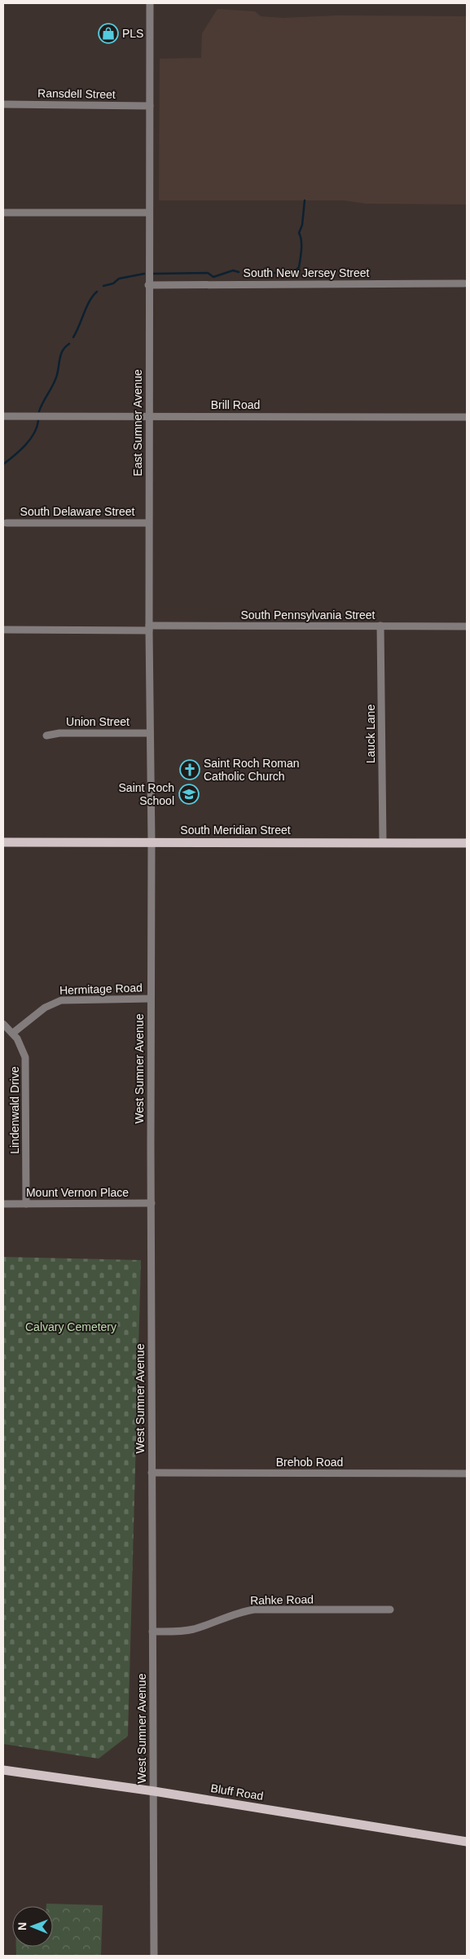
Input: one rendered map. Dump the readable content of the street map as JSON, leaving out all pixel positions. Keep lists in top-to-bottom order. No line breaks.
{"streets":{"main road":["South Meridian Street","Bluff Road"],"street":["Ransdell Street","South New Jersey Street","Brill Road","East Sumner Avenue","South Delaware Street","South Pennsylvania Street","Union Street","Lauck Lane","Hermitage Road","West Sumner Avenue","Lindenwald Drive","Mount Vernon Place","Brehob Road","Rahke Road"]},"crossings":[["Ransdell Street","East Sumner Avenue"],["South New Jersey Street","East Sumner Avenue"],["Brill Road","East Sumner Avenue"],["East Sumner Avenue","South Delaware Street"],["East Sumner Avenue","South Pennsylvania Street"],["East Sumner Avenue","Union Street"],["East Sumner Avenue","South Meridian Street"],["East Sumner Avenue","West Sumner Avenue"],["South Pennsylvania Street","Lauck Lane"],["Lauck Lane","South Meridian Street"],["South Meridian Street","West Sumner Avenue"],["Hermitage Road","West Sumner Avenue"],["Hermitage Road","Lindenwald Drive"],["West Sumner Avenue","Mount Vernon Place"],["West Sumner Avenue","Brehob Road"],["West Sumner Avenue","Rahke Road"],["West Sumner Avenue","Bluff Road"],["Lindenwald Drive","Mount Vernon Place"]],"parks":["Calvary Cemetery"],"places":{"shop":["PLS"],"church":["Saint Roch Roman Catholic Church"],"school or university":["Saint Roch School"]},"north":"left"}
